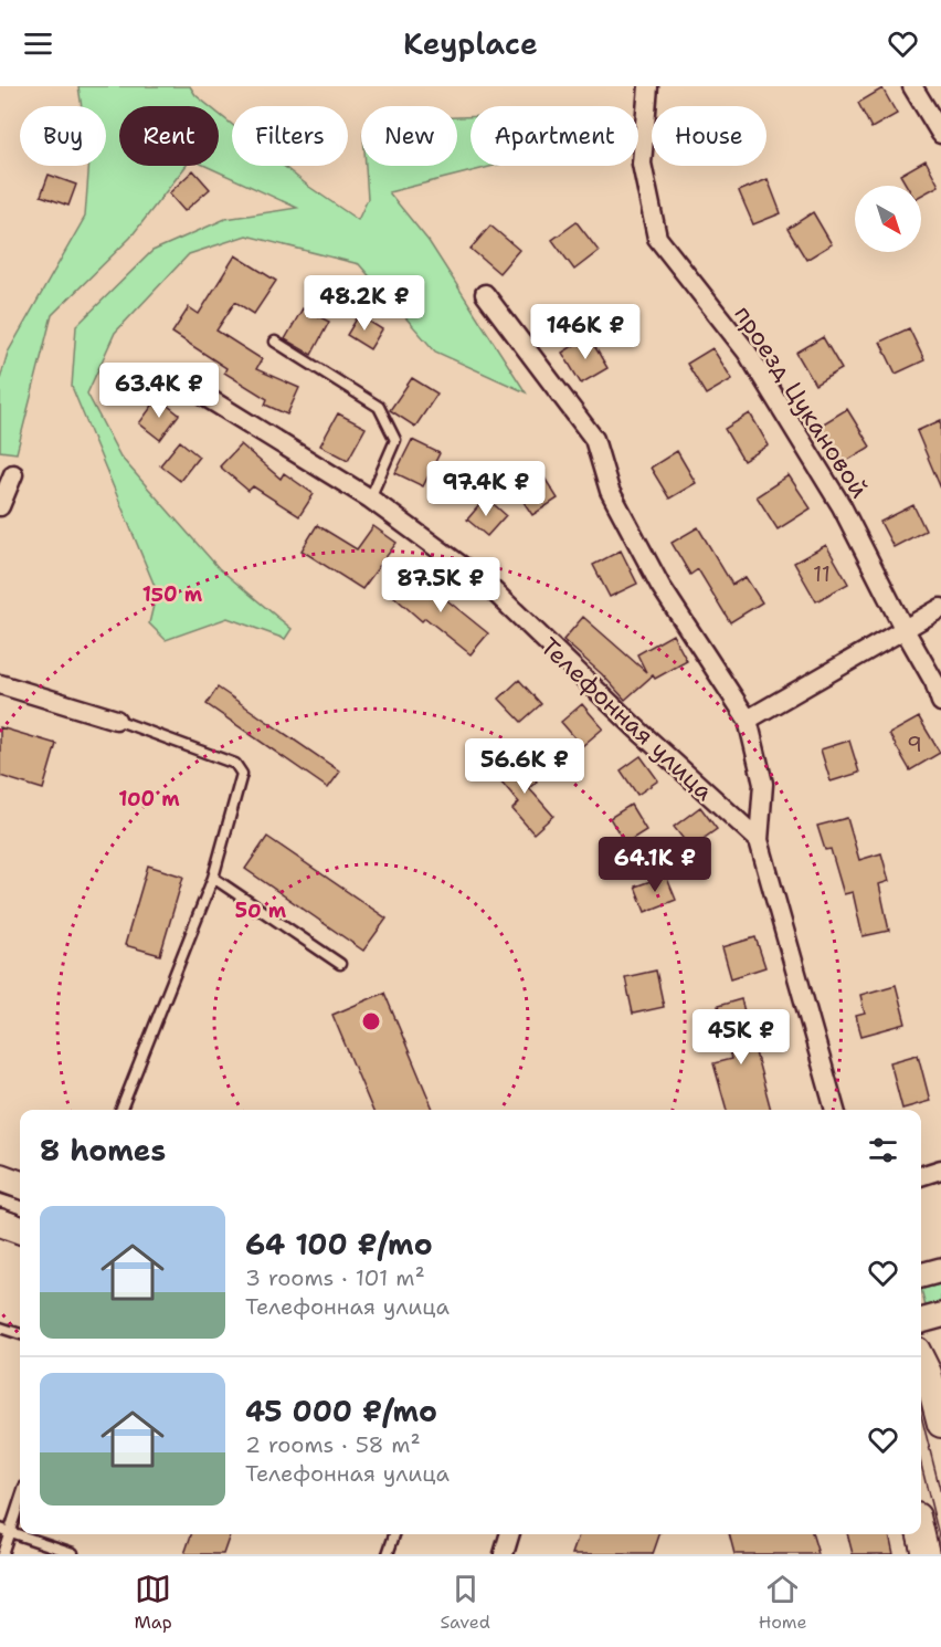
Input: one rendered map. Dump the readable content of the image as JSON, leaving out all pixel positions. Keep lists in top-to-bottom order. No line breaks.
{"streets":{"street":["проезд Цукановой","Телефонная улица"]},"house_numbers":["11","9"],"north":"bottom right","page":{"header":"Keyplace","chip":["Buy","Rent","Filters","New","Apartment","House"],"price":["48.2K ₽","146K ₽","63.4K ₽","97.4K ₽","87.5K ₽","56.6K ₽","64.1K ₽","45K ₽"],"heading":"8 homes","list":[{"name":"64 100 ₽/mo","note":"3 rooms · 101 m² · Телефонная улица"},{"name":"45 000 ₽/mo","note":"2 rooms · 58 m² · Телефонная улица"}],"tabs":["Map","Saved","Home"]},"rings":["150 m","100 m","50 m"]}
